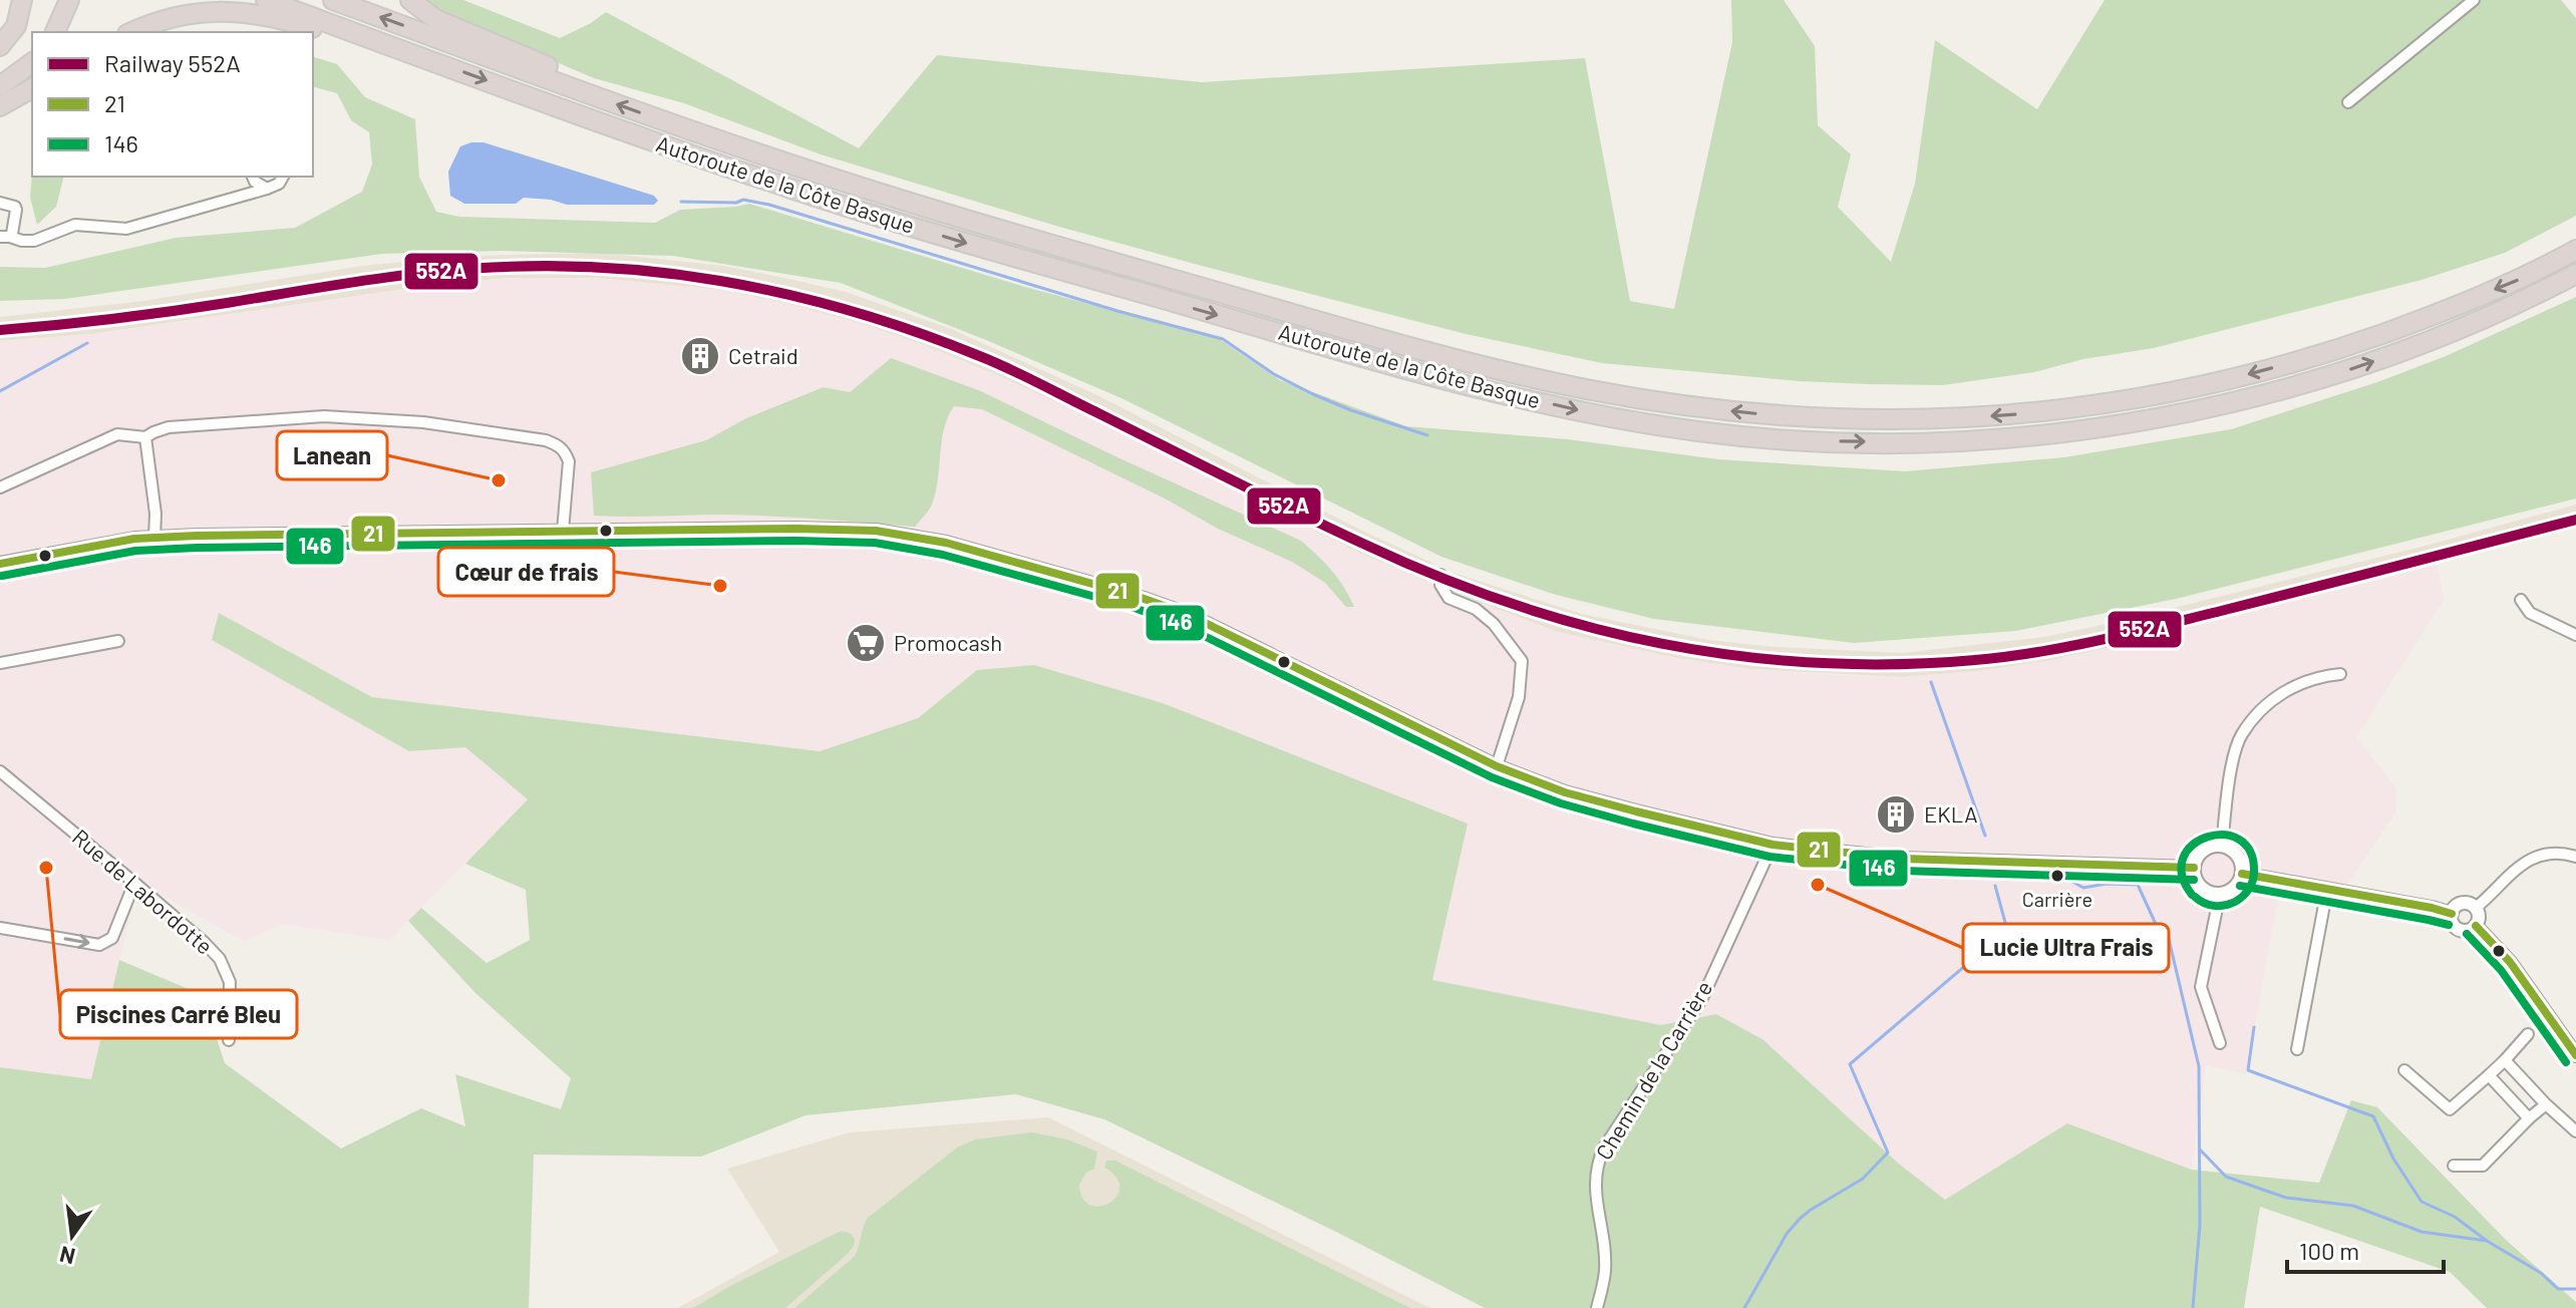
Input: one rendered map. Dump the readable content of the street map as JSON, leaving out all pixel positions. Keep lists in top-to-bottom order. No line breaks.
{"streets":{"highway":["Autoroute de la Côte Basque"],"street":["Rue de Labordotte","Chemin de la Carrière"]},"places":{"building":["Cetraid","EKLA"],"other":["Lanean","Cœur de frais","Piscines Carré Bleu","Carrière","Lucie Ultra Frais"],"supermarket":["Promocash"]},"lines":["rail line 552A","transit line 21","transit line 146"],"legend":["Railway 552A","21","146"],"scale_bar":"100 m","north":"bottom"}
